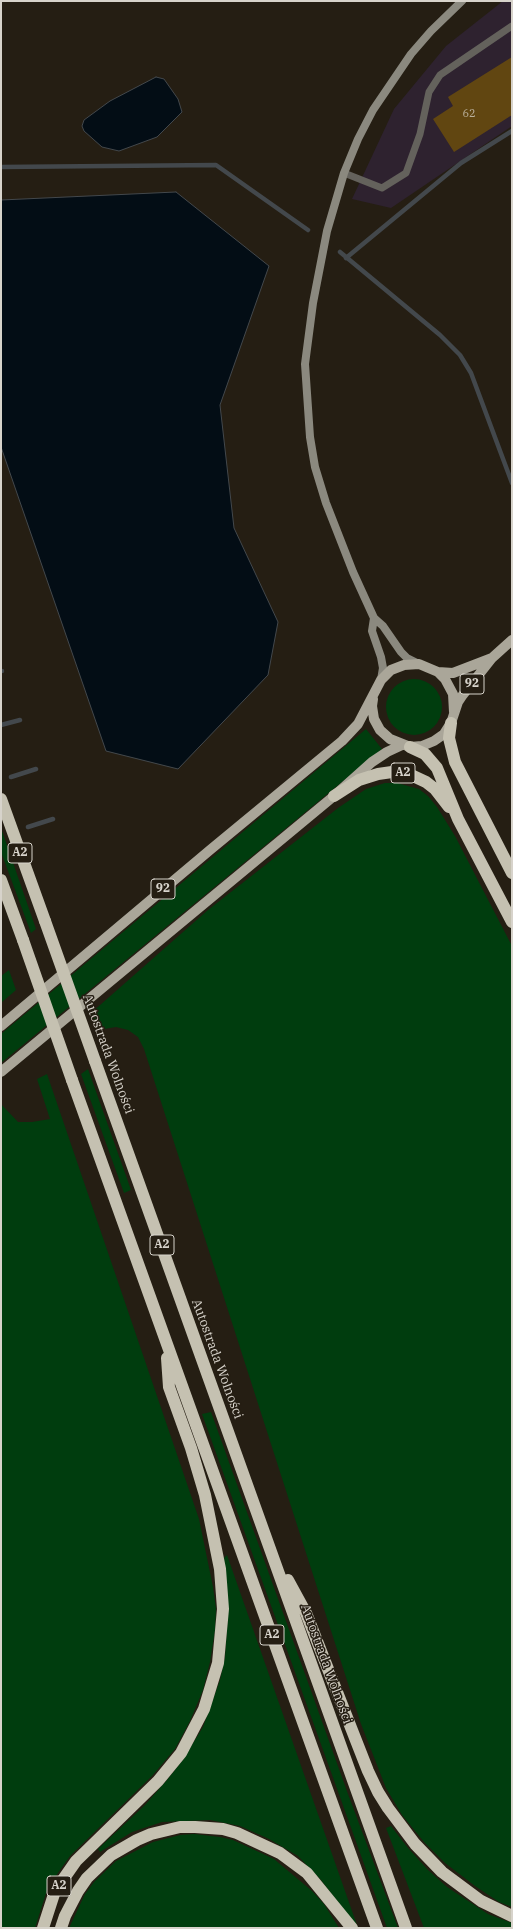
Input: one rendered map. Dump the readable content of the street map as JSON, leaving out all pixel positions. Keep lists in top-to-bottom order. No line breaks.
{"streets":{"highway":["A2","Autostrada Wolności"],"main road":["92"]},"crossings":[["92","A2"],["A2","Autostrada Wolności"]],"house_numbers":["62"]}
